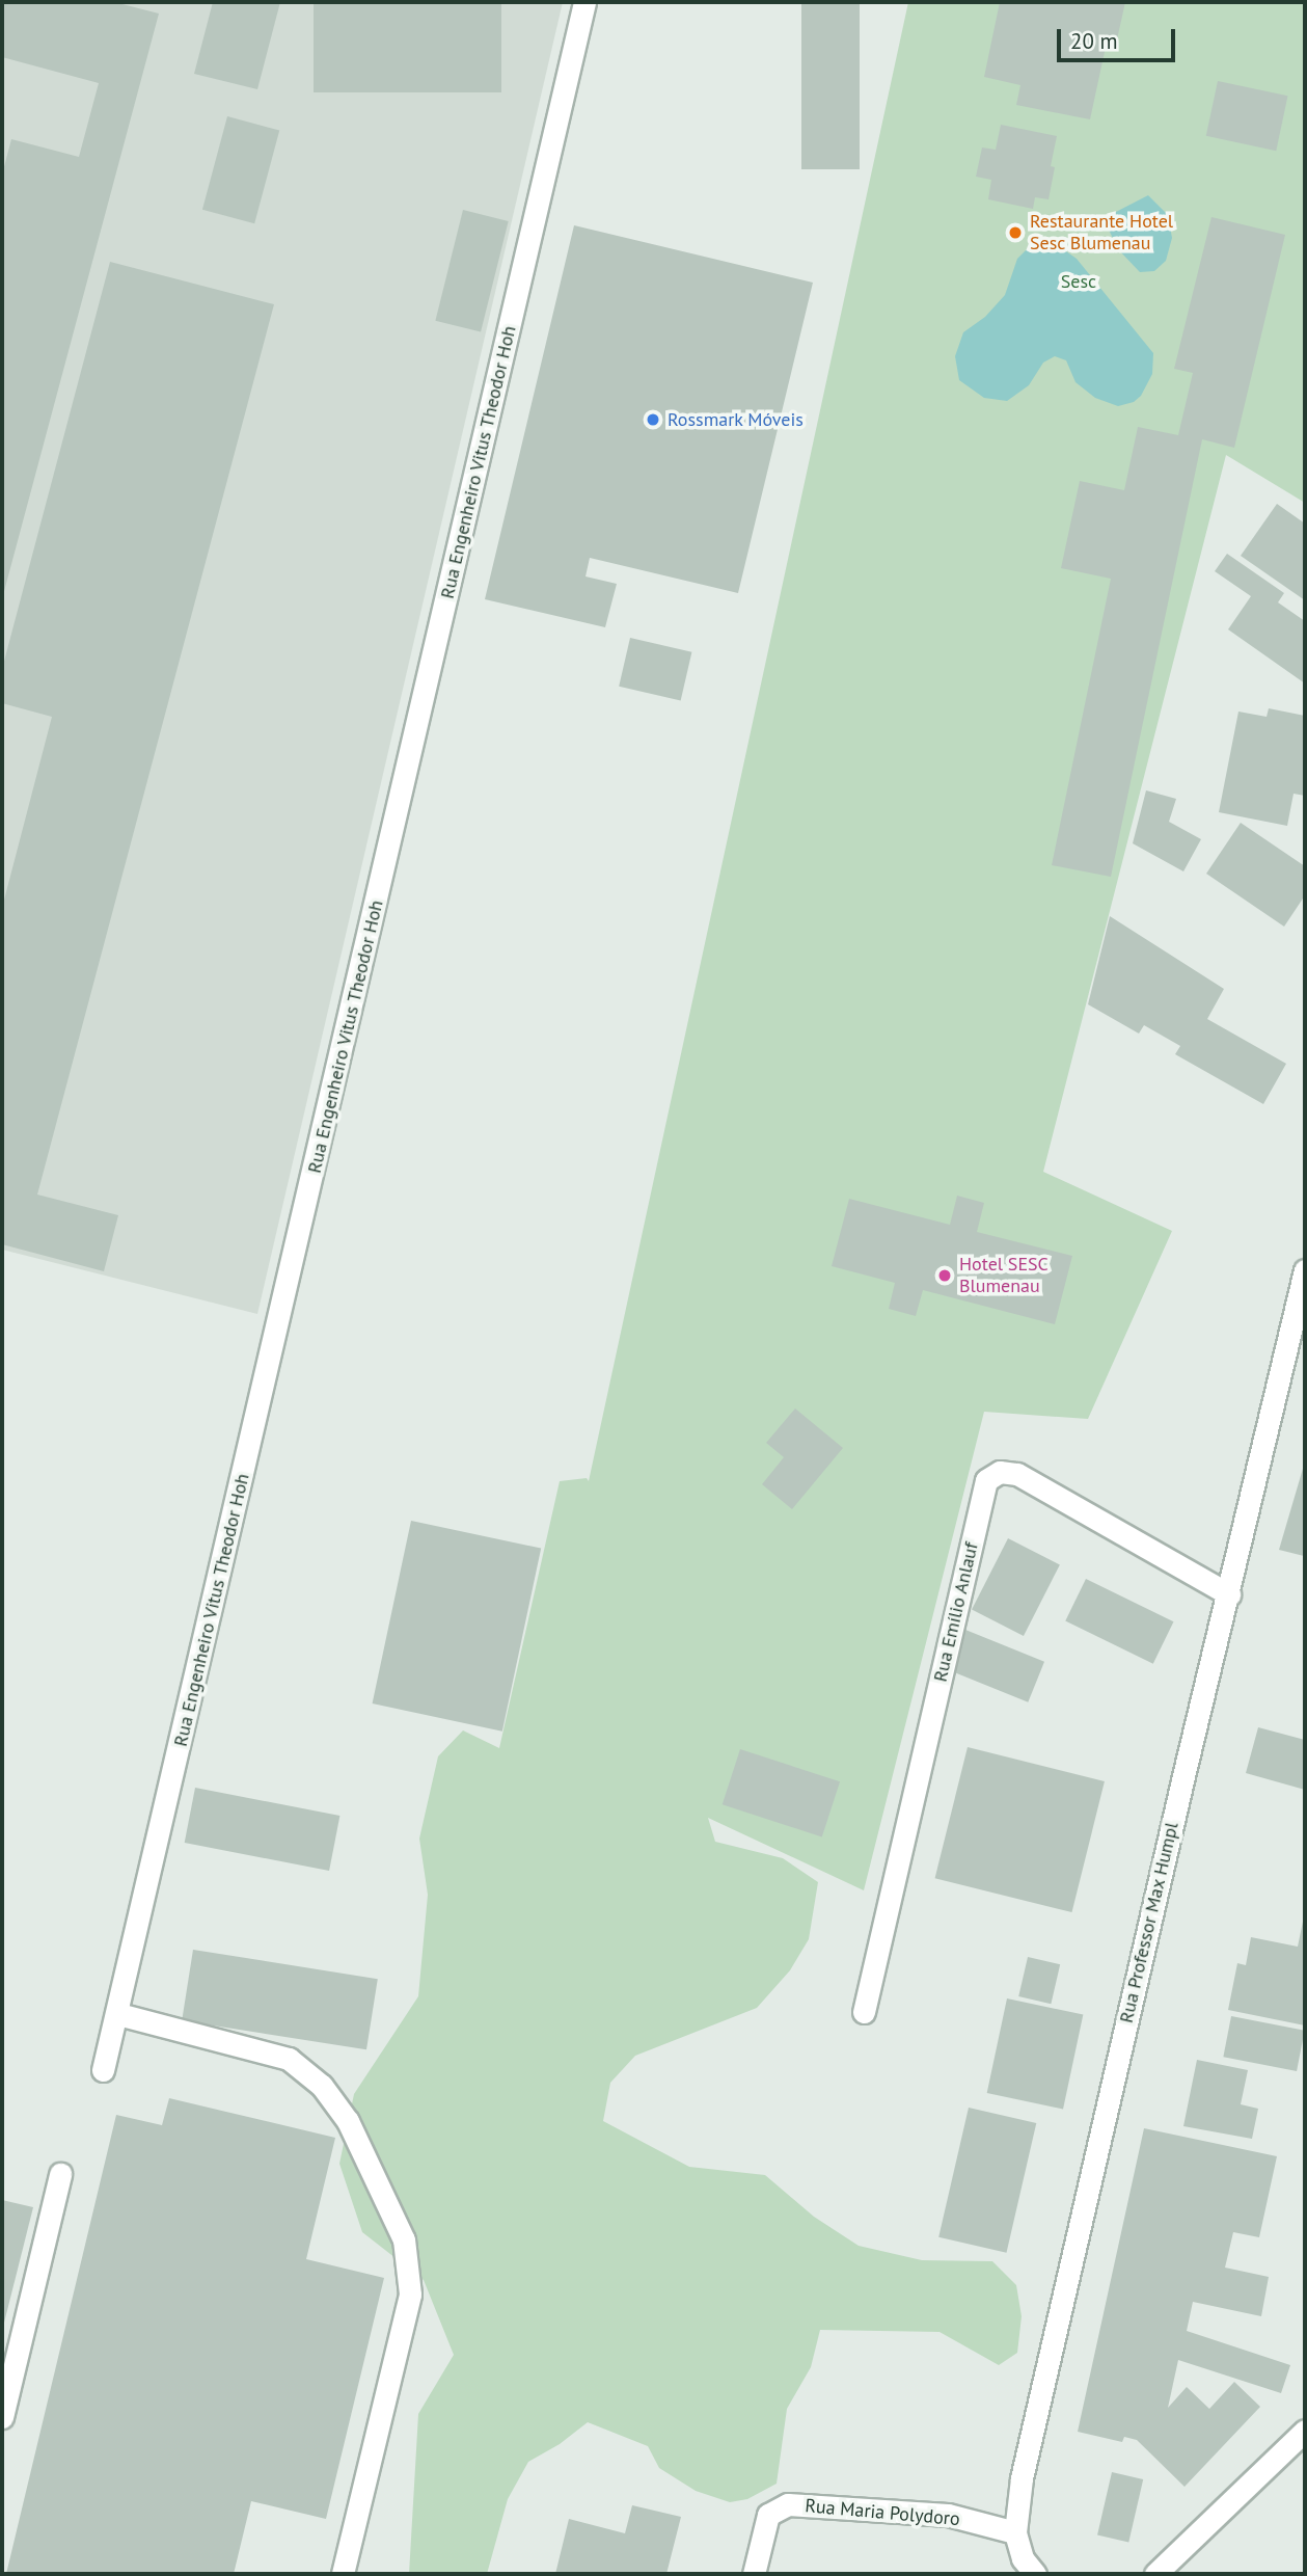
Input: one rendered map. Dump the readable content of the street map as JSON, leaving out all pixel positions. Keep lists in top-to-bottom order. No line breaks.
{"streets":{"street":["Rua Engenheiro Vitus Theodor Hoh","Rua Emílio Anlauf","Rua Professor Max Humpl","Rua Maria Polydoro"]},"crossings":[["Rua Emílio Anlauf","Rua Professor Max Humpl"],["Rua Professor Max Humpl","Rua Maria Polydoro"]],"parks":["Sesc"],"places":["Restaurante Hotel Sesc Blumenau","Rossmark Móveis","Hotel SESC Blumenau"],"scale_bar":"20 m"}
